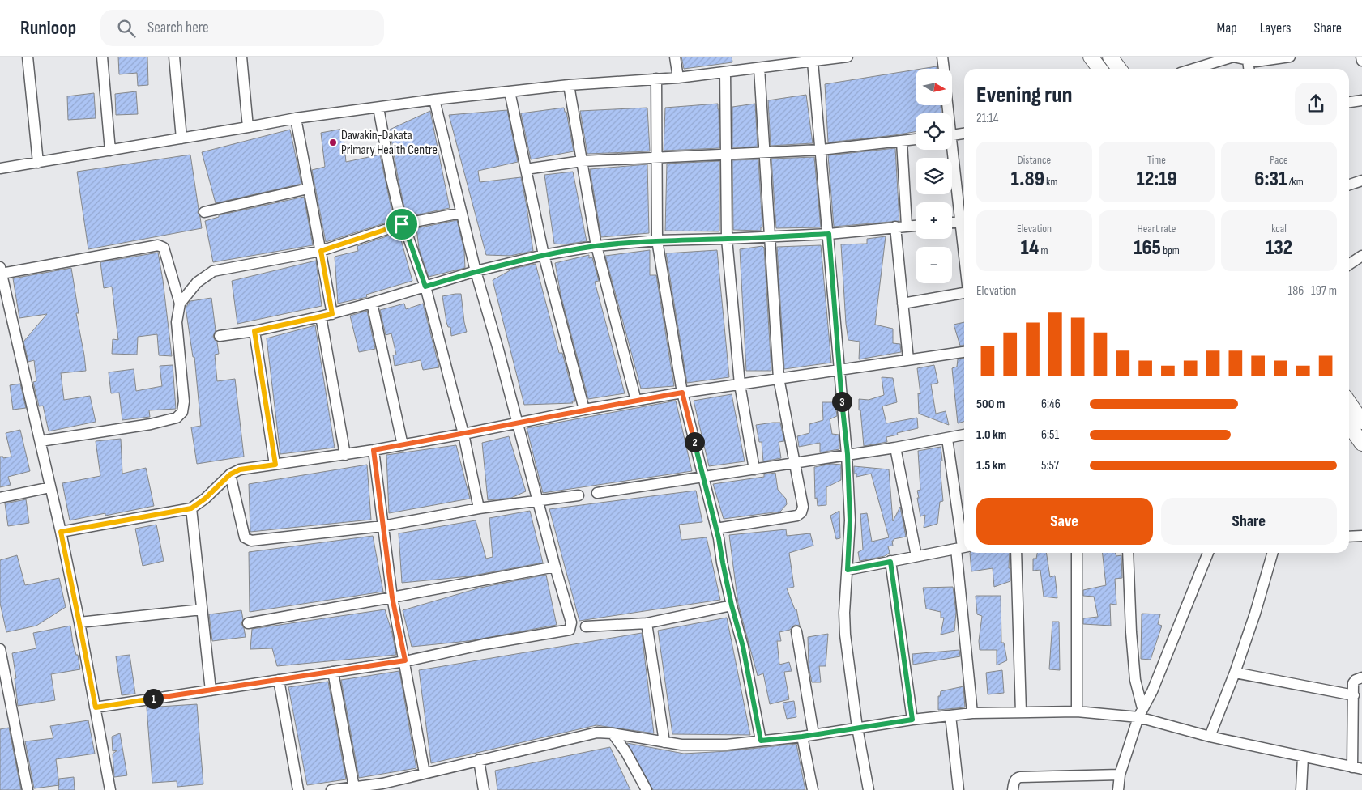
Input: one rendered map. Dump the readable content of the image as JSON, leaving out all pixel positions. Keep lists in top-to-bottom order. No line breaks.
{"places":["Dawakin-Dakata Primary Health Centre"],"north":"right","page":{"header":"Runloop","search":"Search here","nav":["Map","Layers","Share"],"map_buttons":["+","−"],"heading":["Evening run","21:14"],"stats":[["Distance","1.89 km"],["Time","12:19"],["Pace","6:31 /km"],["Elevation","14 m"],["Heart rate","165 bpm"],["kcal","132"]],"chart":["Elevation","186–197 m"],"list":[{"name":"500 m","note":"6:46"},{"name":"1.0 km","note":"6:51"},{"name":"1.5 km","note":"5:57"}],"pins":["3","2","1"],"buttons":["Save","Share"]}}
